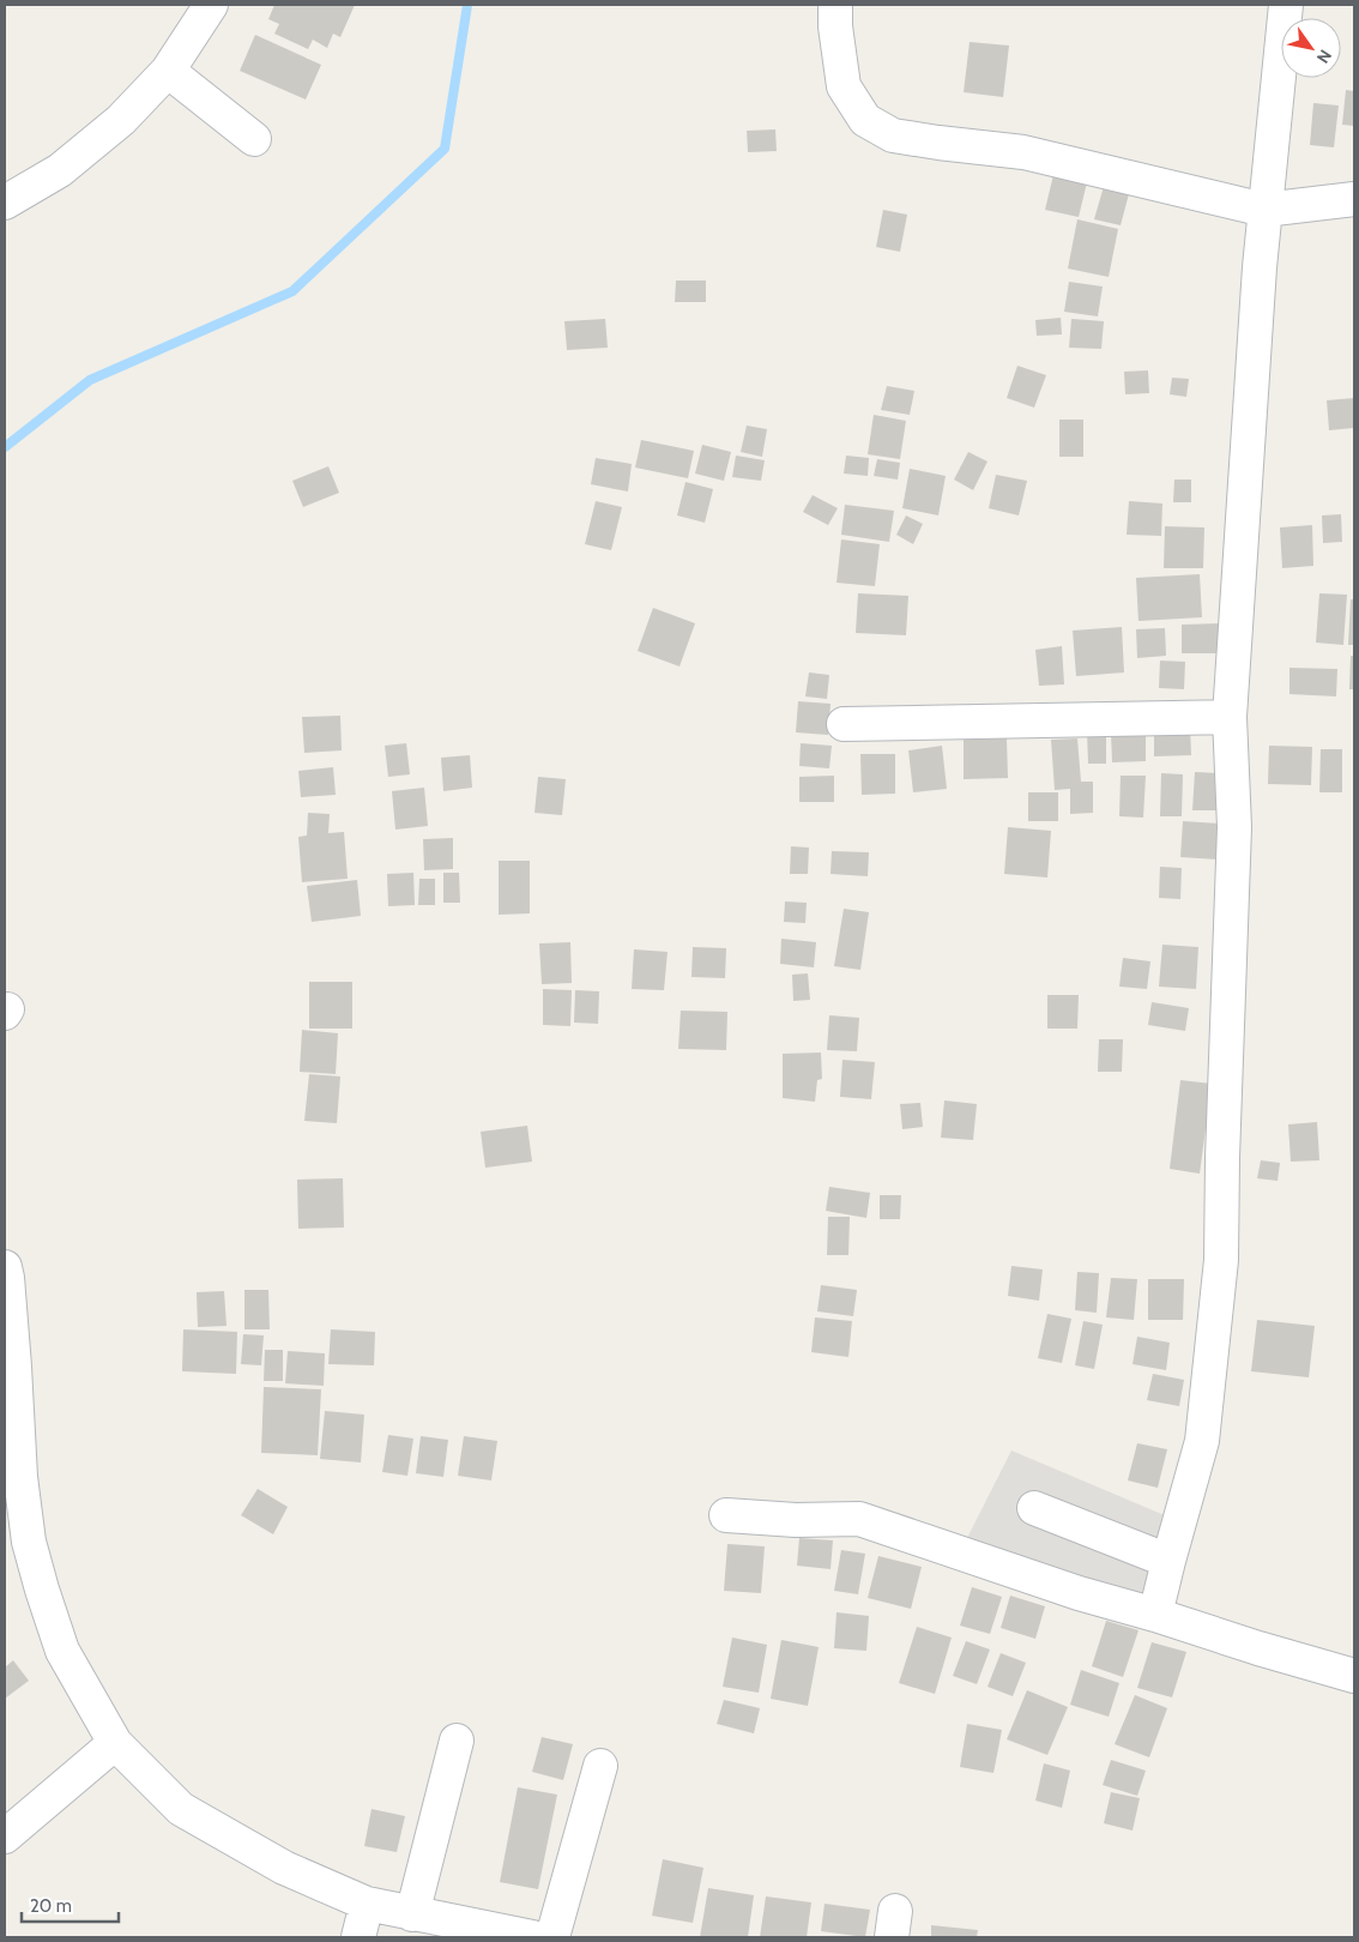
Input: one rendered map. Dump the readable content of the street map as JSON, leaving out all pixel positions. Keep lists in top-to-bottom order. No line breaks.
{"scale_bar":"20 m","north":"bottom right"}
